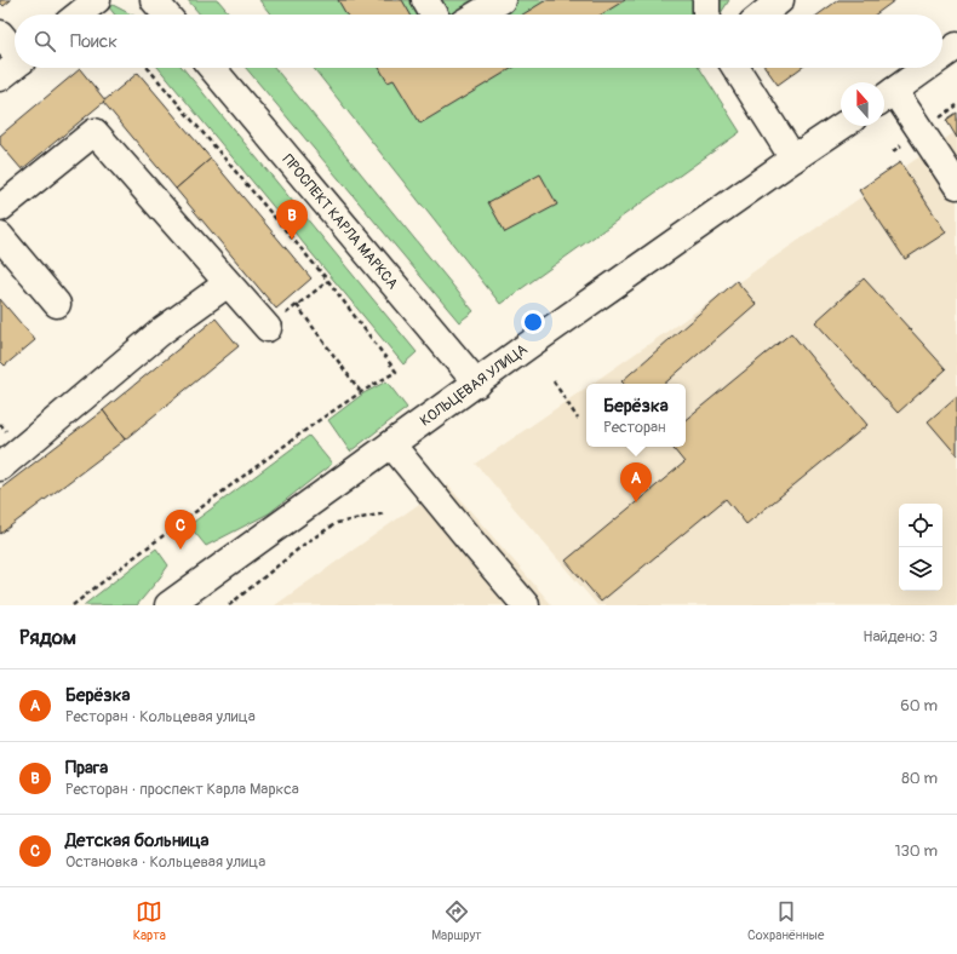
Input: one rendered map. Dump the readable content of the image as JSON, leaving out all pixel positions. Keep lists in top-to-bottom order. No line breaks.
{"streets":{"main road":["ПРОСПЕКТ КАРЛА МАРКСА","КОЛЬЦЕВАЯ УЛИЦА"]},"crossings":[["ПРОСПЕКТ КАРЛА МАРКСА","КОЛЬЦЕВАЯ УЛИЦА"]],"north":"top","page":{"search":"Поиск","pins":["B","A","C"],"popup":["Берёзка","Ресторан"],"heading":["Рядом","Найдено: 3"],"list":[{"mark":"A","name":"Берёзка","note":"Ресторан · Кольцевая улица","value":"60 m"},{"mark":"B","name":"Прага","note":"Ресторан · проспект Карла Маркса","value":"80 m"},{"mark":"C","name":"Детская больница","note":"Остановка · Кольцевая улица","value":"130 m"}],"nav":["Карта","Маршрут","Сохранённые"]}}
